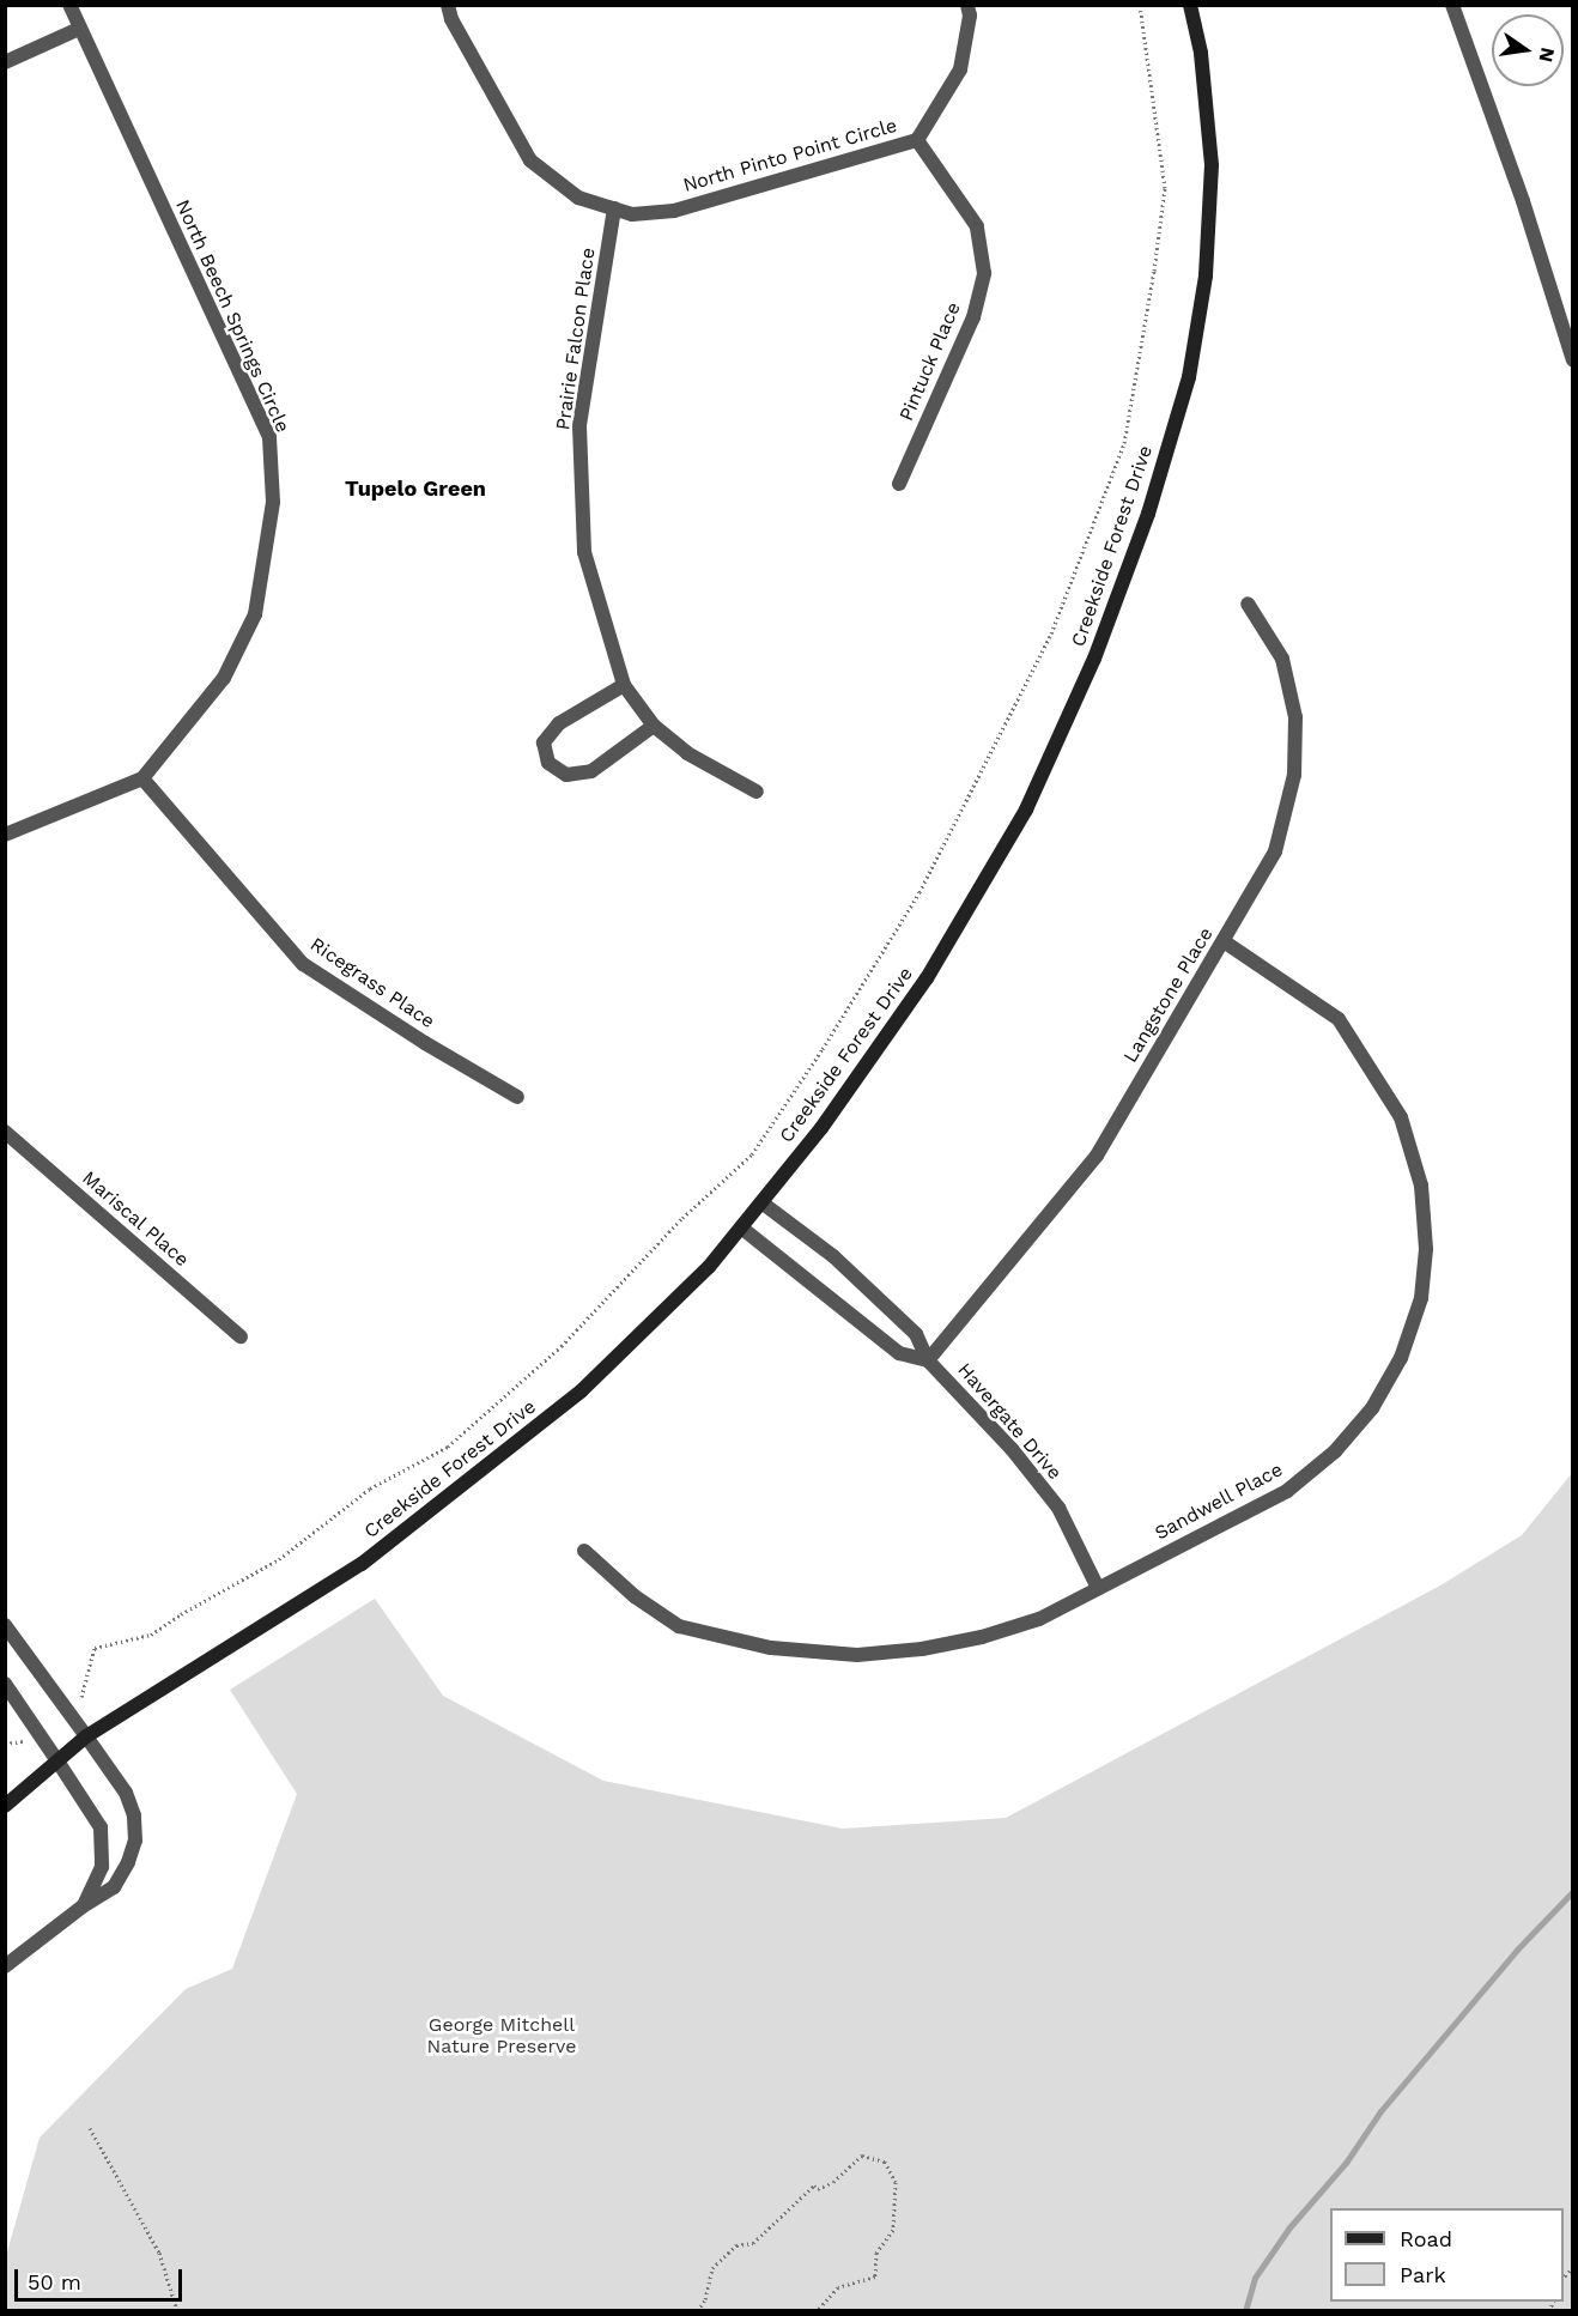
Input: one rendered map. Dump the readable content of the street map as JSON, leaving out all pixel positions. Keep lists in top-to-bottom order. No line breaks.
{"streets":{"main road":["Creekside Forest Drive"],"street":["North Pinto Point Circle","North Beech Springs Circle","Prairie Falcon Place","Pintuck Place","Ricegrass Place","Langstone Place","Mariscal Place","Havergate Drive","Sandwell Place"]},"crossings":[["North Pinto Point Circle","Prairie Falcon Place"],["North Pinto Point Circle","Pintuck Place"],["North Beech Springs Circle","Ricegrass Place"],["Creekside Forest Drive","Havergate Drive"],["Langstone Place","Havergate Drive"],["Langstone Place","Sandwell Place"],["Havergate Drive","Sandwell Place"]],"districts":["Tupelo Green"],"parks":["George Mitchell Nature Preserve"],"legend":["Road","Park"],"scale_bar":"50 m","north":"right"}
